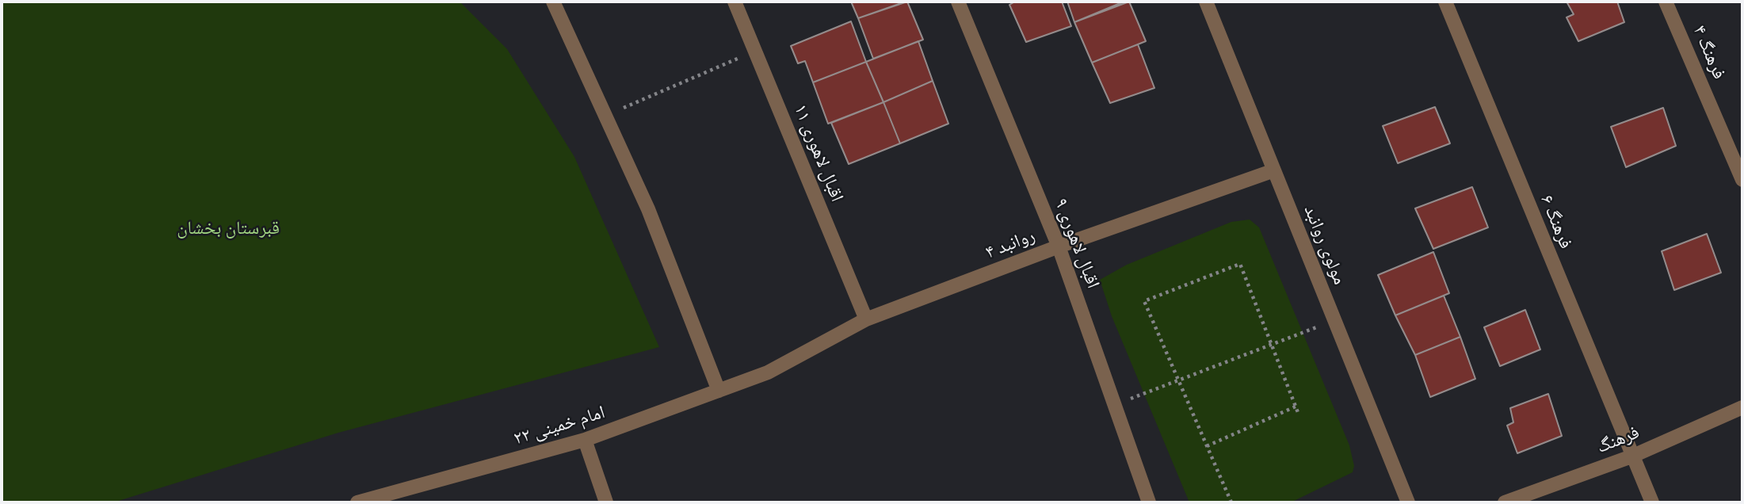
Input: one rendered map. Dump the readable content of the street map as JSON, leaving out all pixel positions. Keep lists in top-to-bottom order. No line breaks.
{"streets":{"street":["فرهنگ ۴","اقبال لاهوری ۱۱","فرهنگ ۶","اقبال لاهوری ۹","روانبد ۴","مولوی روانبد","امام خمینی ۲۲","فرهنگ"]},"crossings":[["اقبال لاهوری ۱۱","روانبد ۴"],["فرهنگ ۶","فرهنگ"],["اقبال لاهوری ۹","روانبد ۴"],["روانبد ۴","مولوی روانبد"],["روانبد ۴","امام خمینی ۲۲"]],"parks":["قبرستان بخشان"]}
